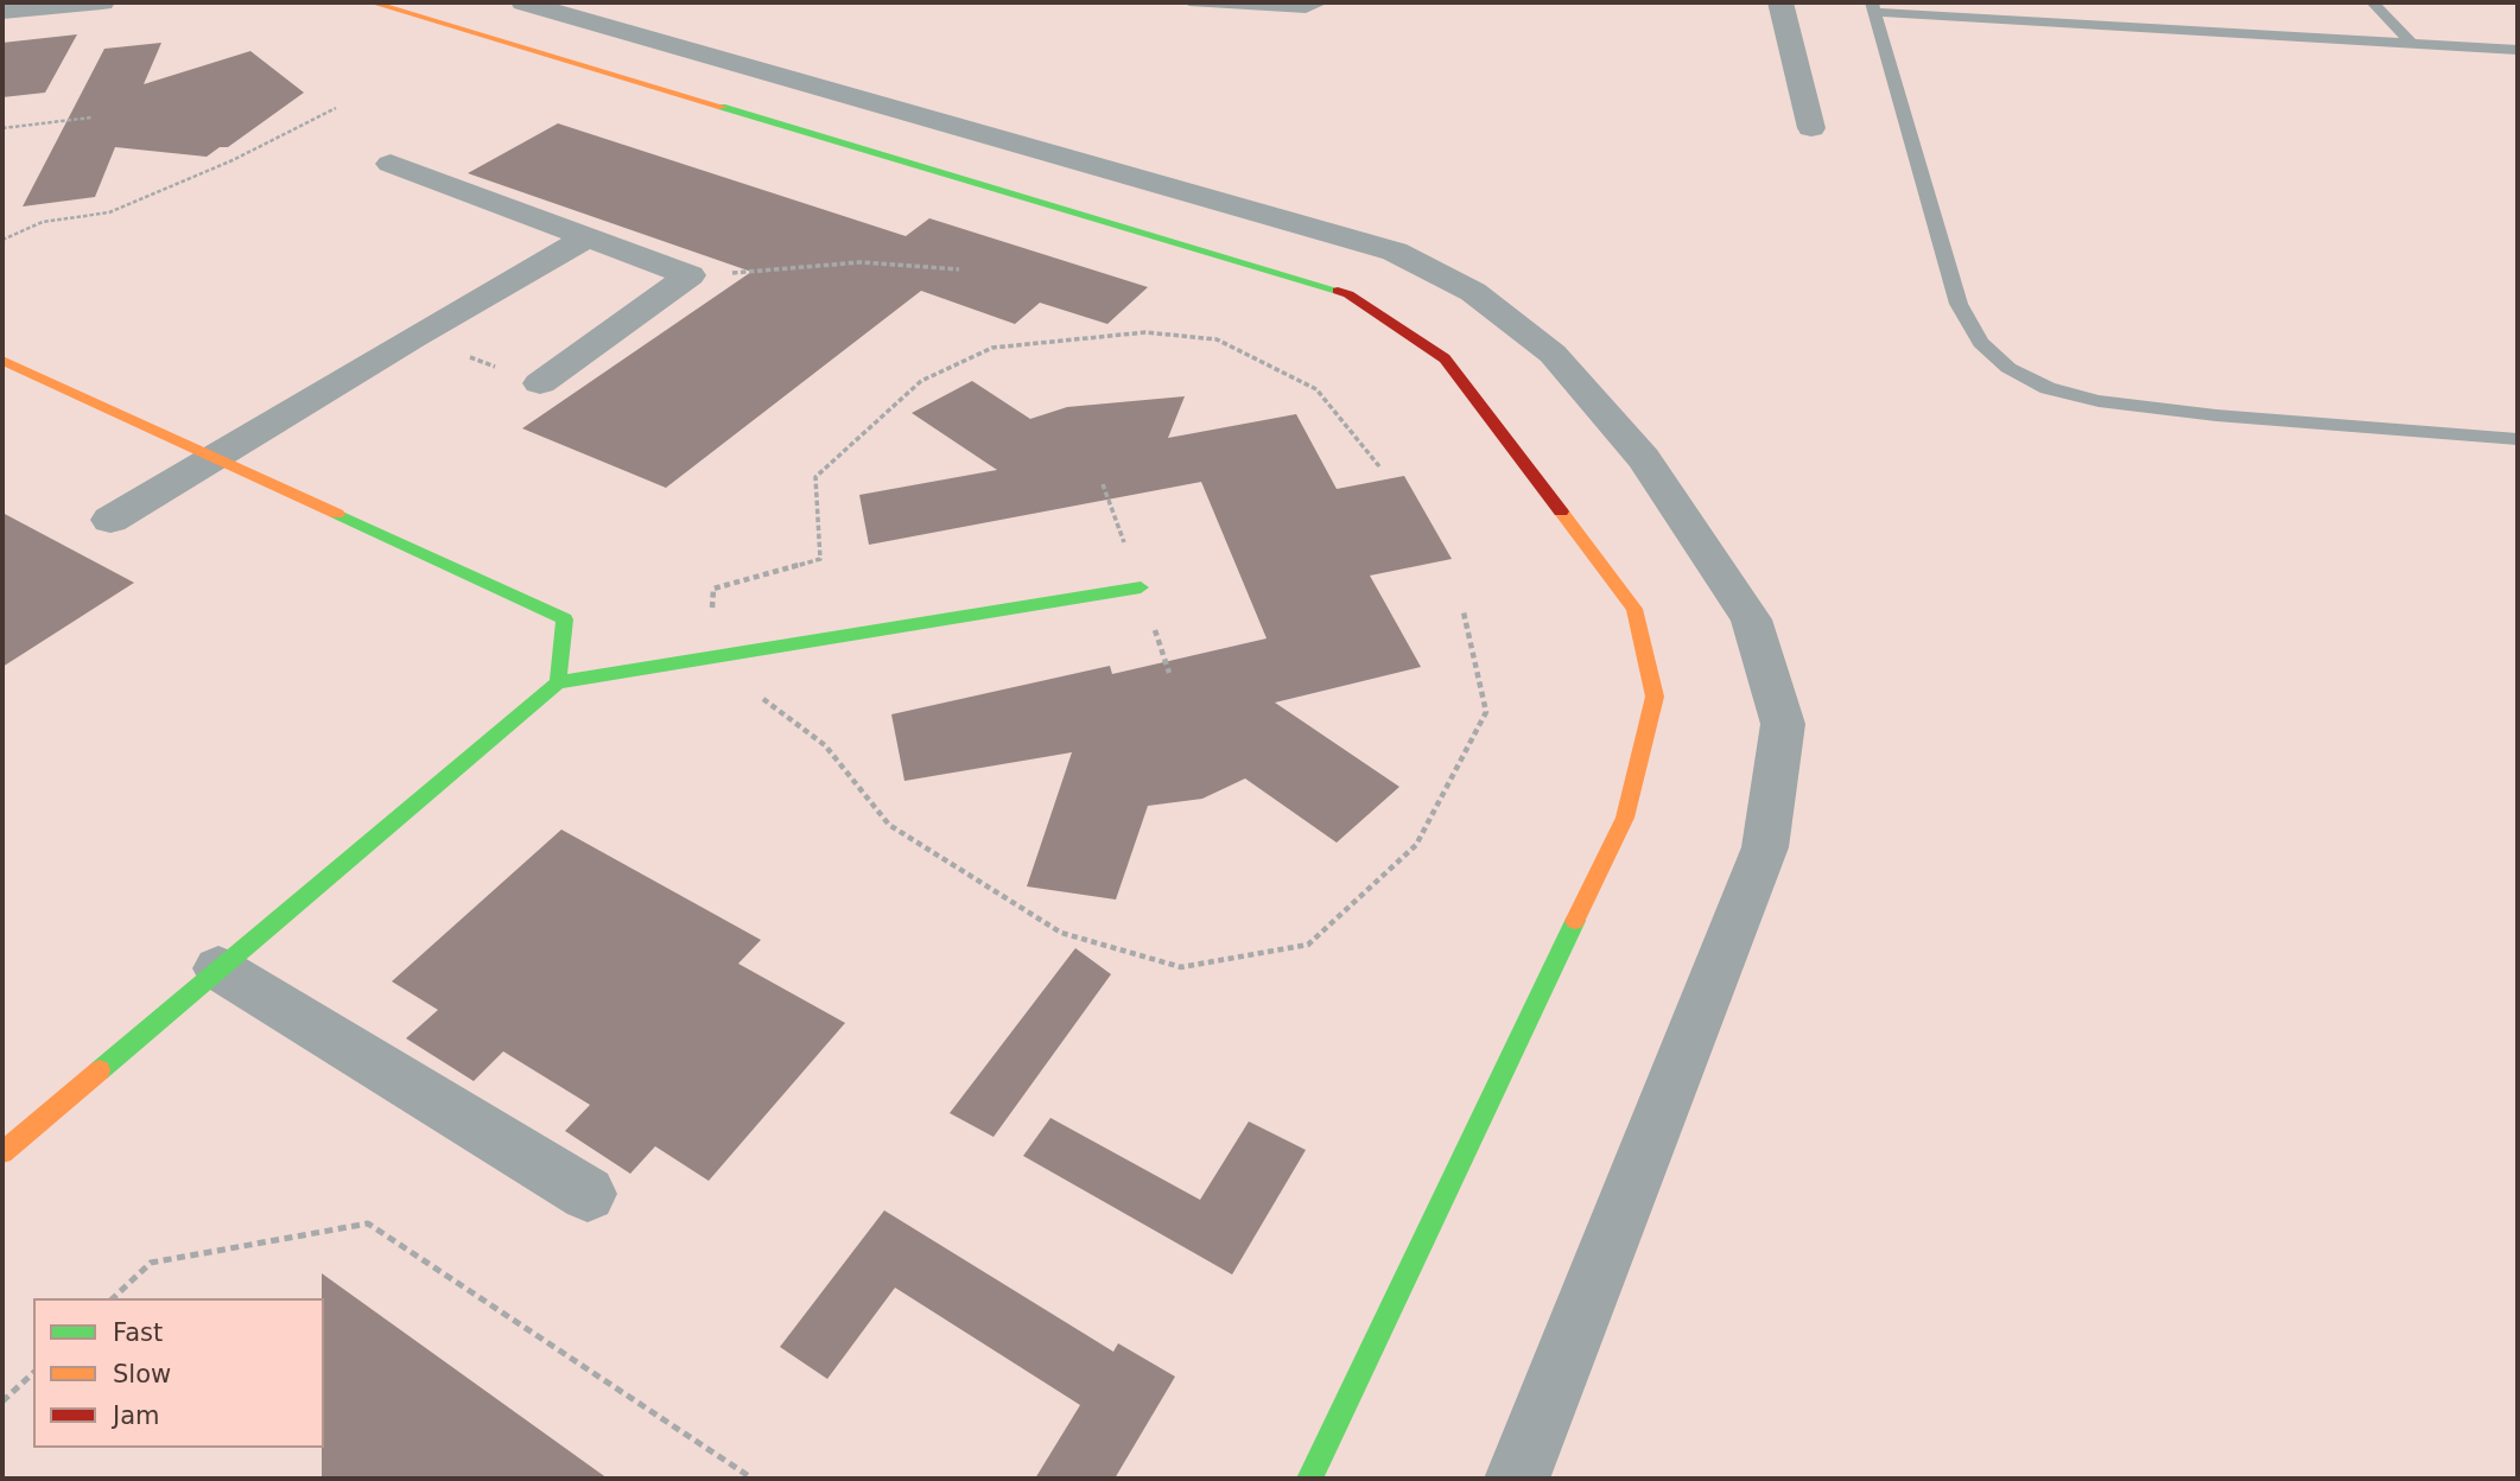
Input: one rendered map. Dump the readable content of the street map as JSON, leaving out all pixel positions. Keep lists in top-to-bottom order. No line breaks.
{"legend":["Fast","Slow","Jam"]}
